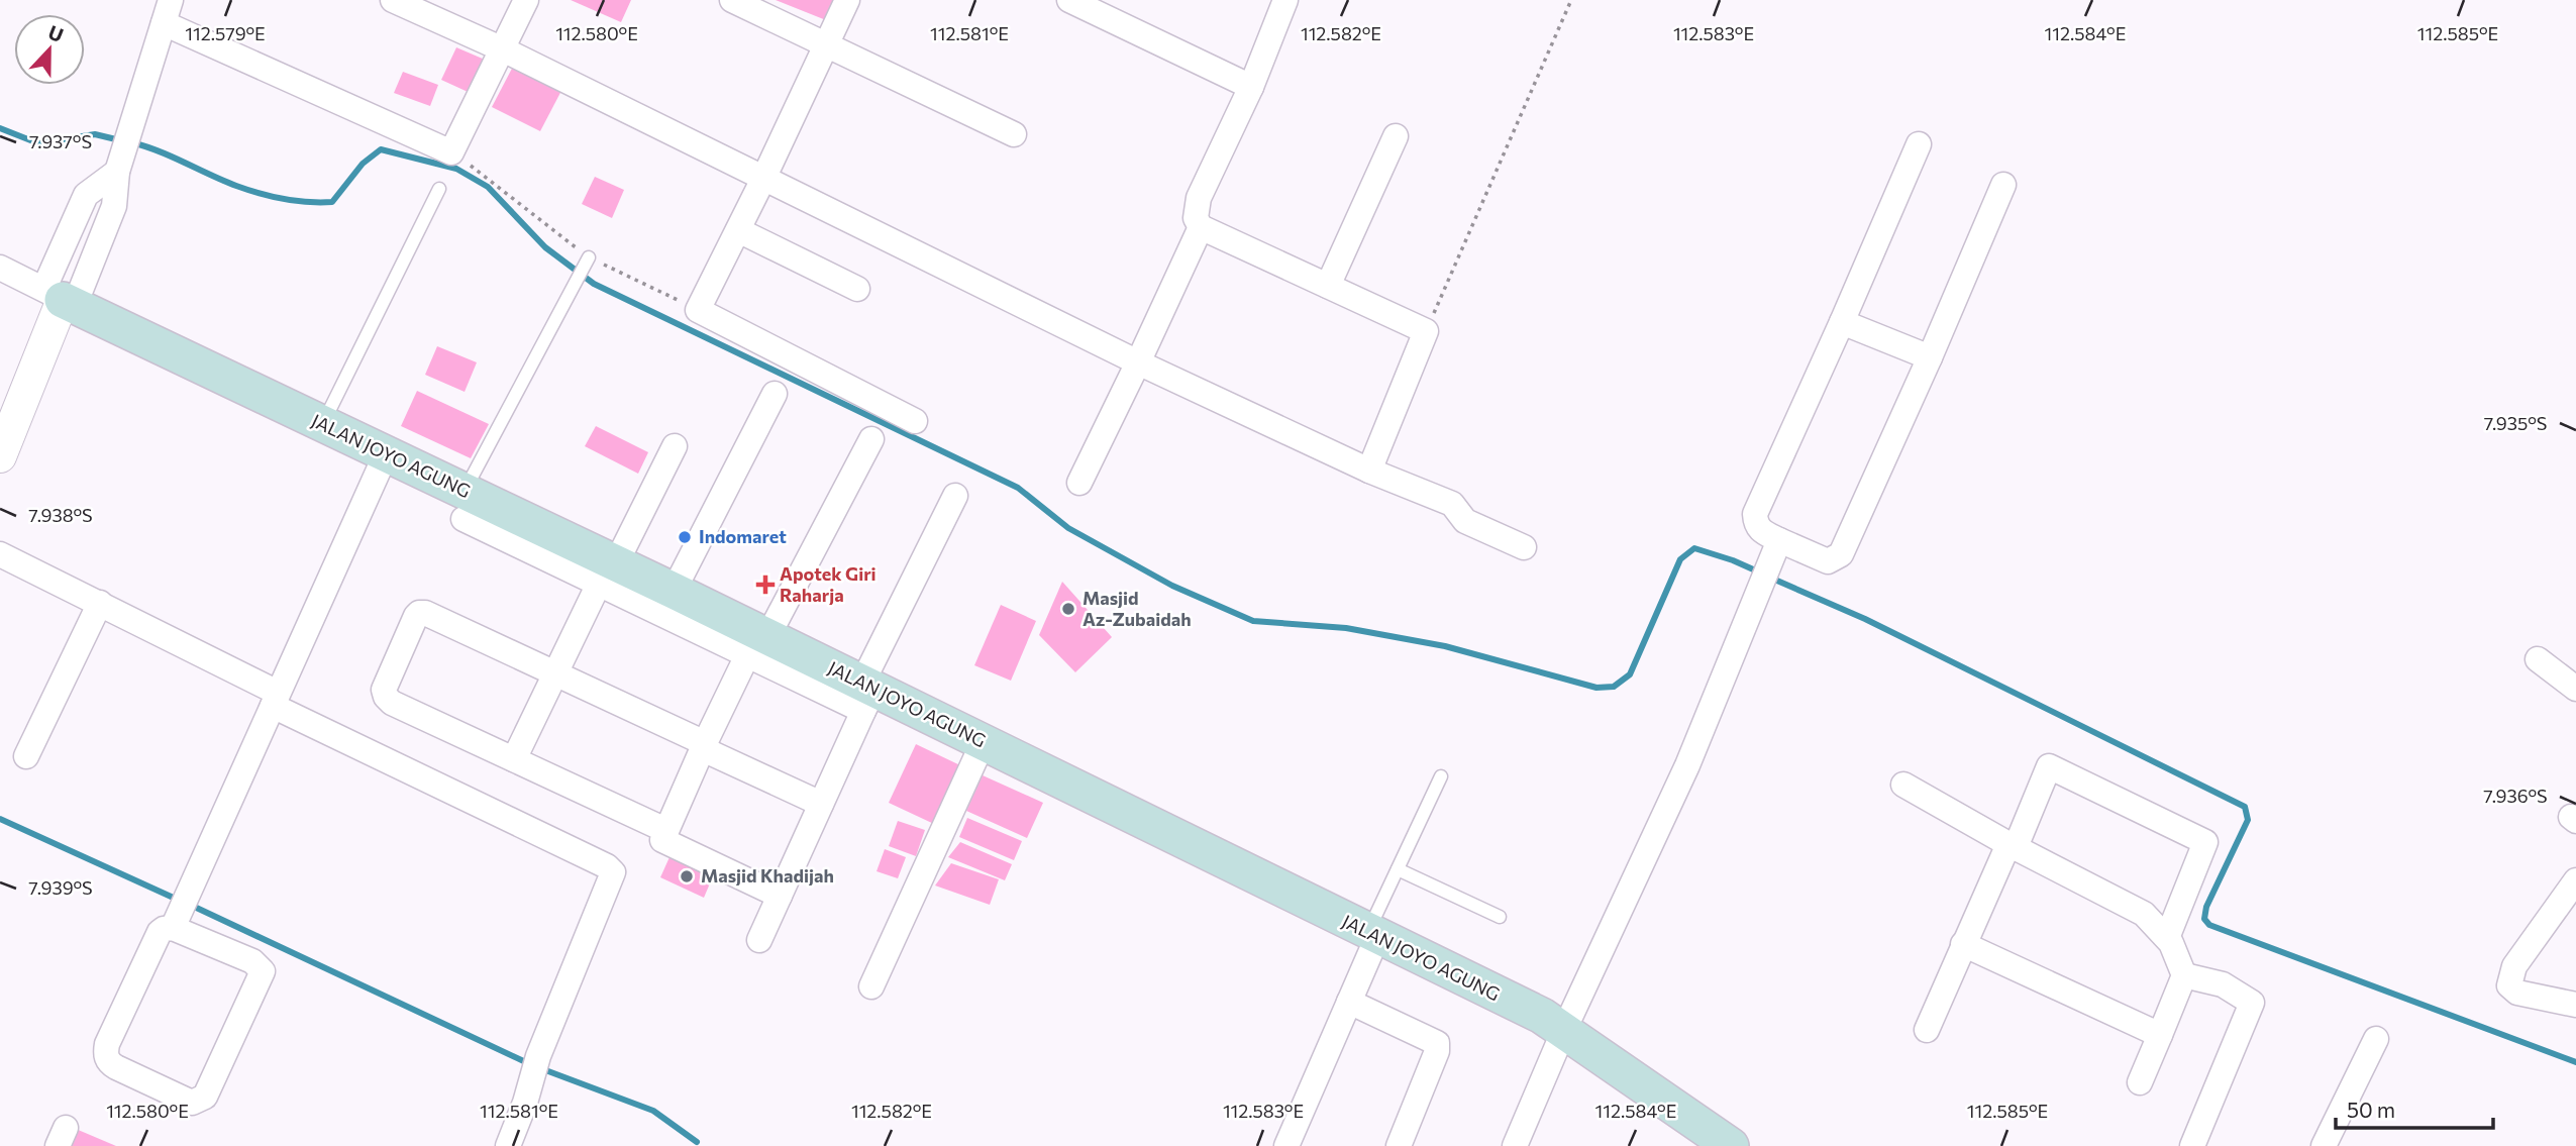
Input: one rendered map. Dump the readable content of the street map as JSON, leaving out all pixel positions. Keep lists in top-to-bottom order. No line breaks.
{"streets":{"main road":["JALAN JOYO AGUNG"]},"places":{"other":["Indomaret","Masjid Az-Zubaidah","Masjid Khadijah"],"health":["Apotek Giri Raharja"]},"scale_bar":"50 m","north":"top","coordinates":["112.584°E","112.579°E","112.580°E","112.581°E","112.582°E","112.583°E","112.585°E","7.937°S","7.935°S","7.938°S","7.936°S","7.939°S"]}
